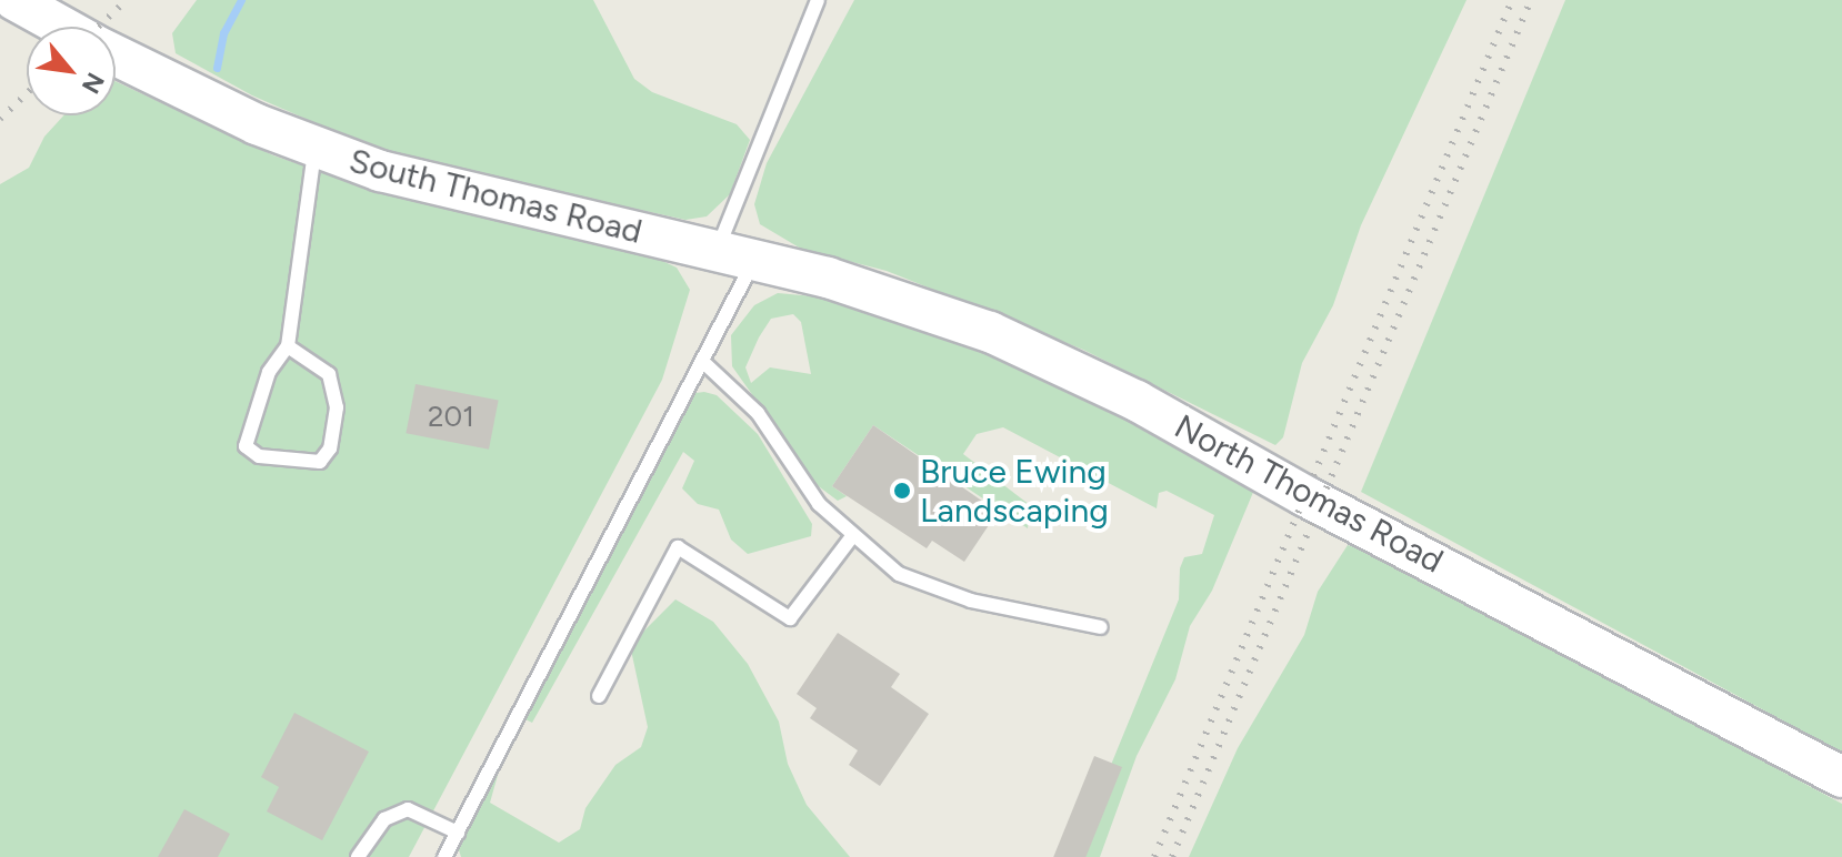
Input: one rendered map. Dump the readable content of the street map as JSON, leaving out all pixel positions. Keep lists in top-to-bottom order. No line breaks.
{"streets":{"main road":["South Thomas Road","North Thomas Road"]},"crossings":[["South Thomas Road","North Thomas Road"]],"places":["Bruce Ewing Landscaping"],"house_numbers":["201"],"north":"bottom right"}
